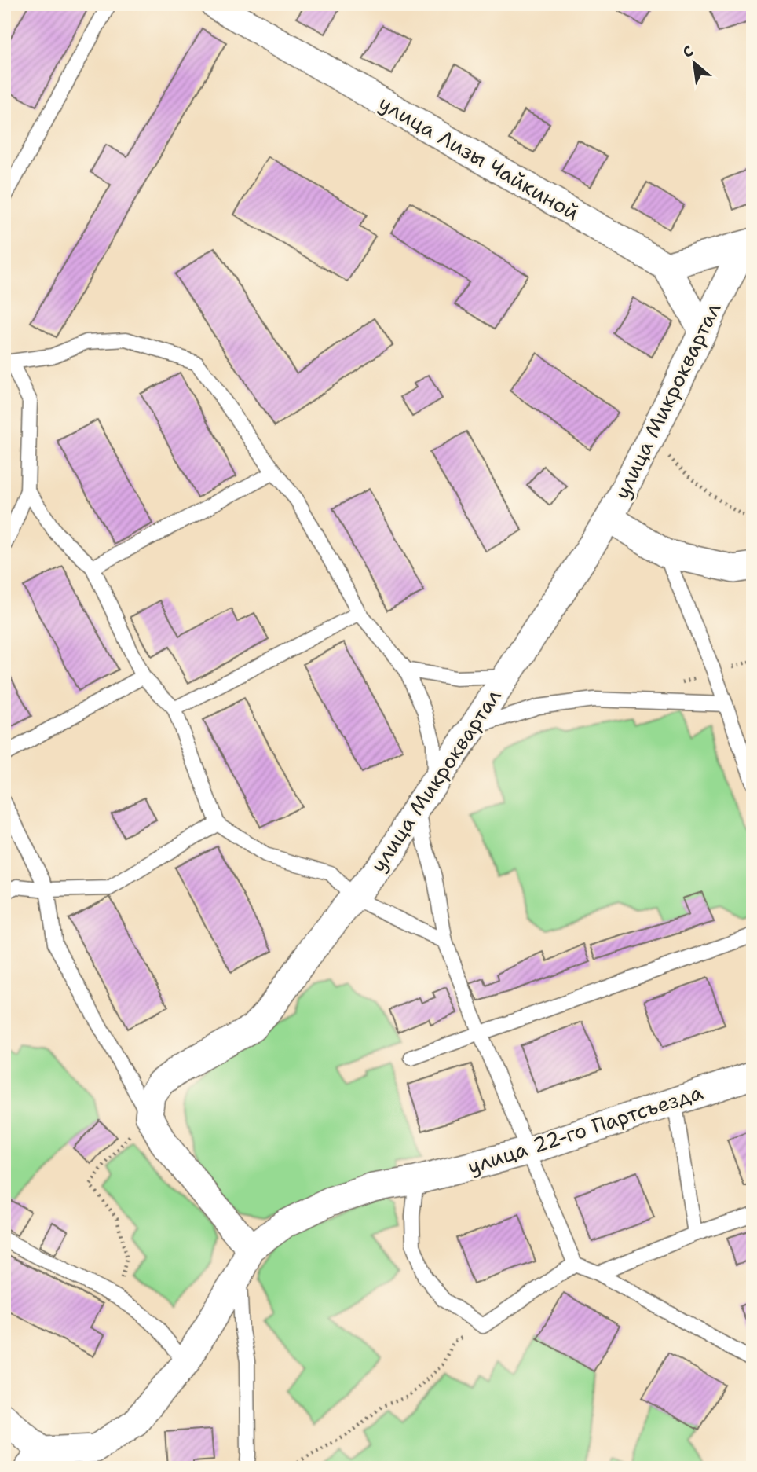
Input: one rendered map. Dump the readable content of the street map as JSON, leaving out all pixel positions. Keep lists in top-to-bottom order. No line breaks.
{"streets":{"street":["улица Лизы Чайкиной","улица Микроквартал","улица 22-го Партсъезда"]},"north":"top left"}
